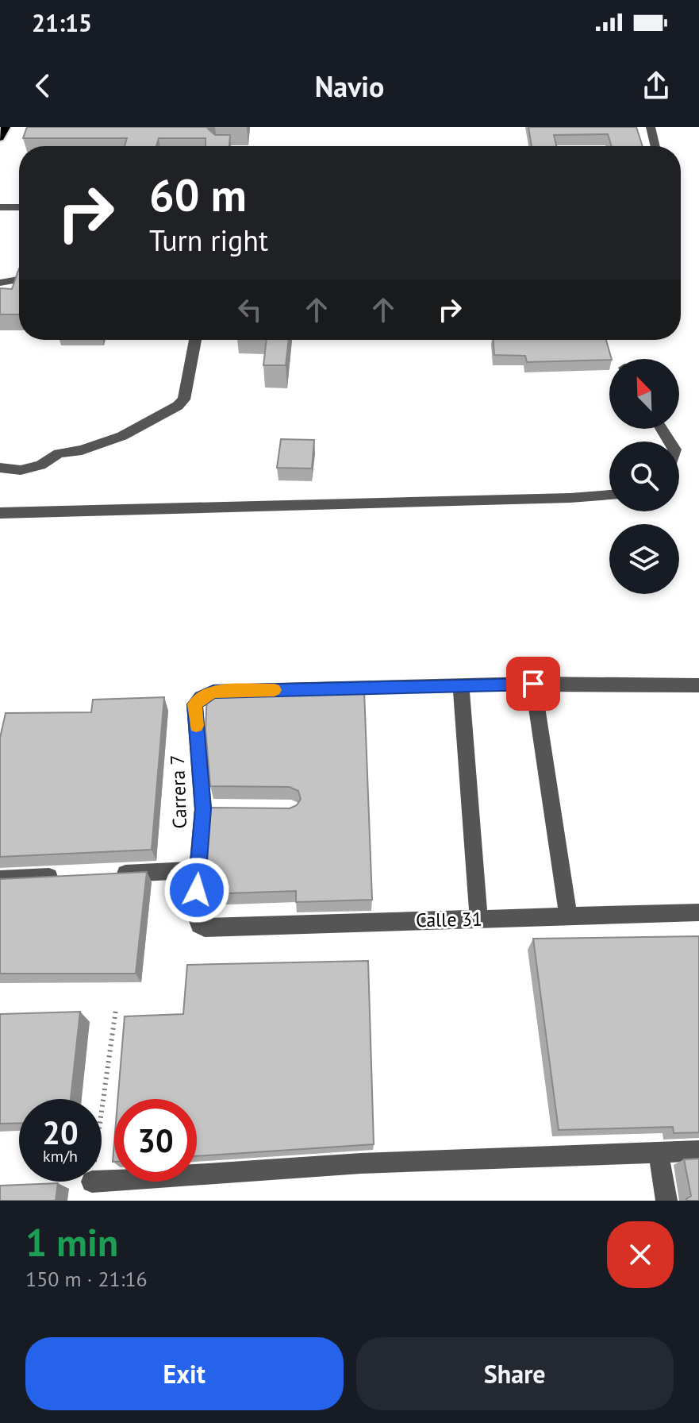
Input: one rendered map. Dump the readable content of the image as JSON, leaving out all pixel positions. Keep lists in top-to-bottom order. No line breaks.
{"streets":{"street":["Carrera 7","Calle 31"]},"crossings":[["Carrera 7","Calle 31"]],"north":"top left","page":{"status":"21:15","header":"Navio","turn":["60 m","Turn right"],"speed":"20 km/h","limit":"30","heading":["1 min","150 m · 21:16"],"buttons":["Exit","Share"]}}
